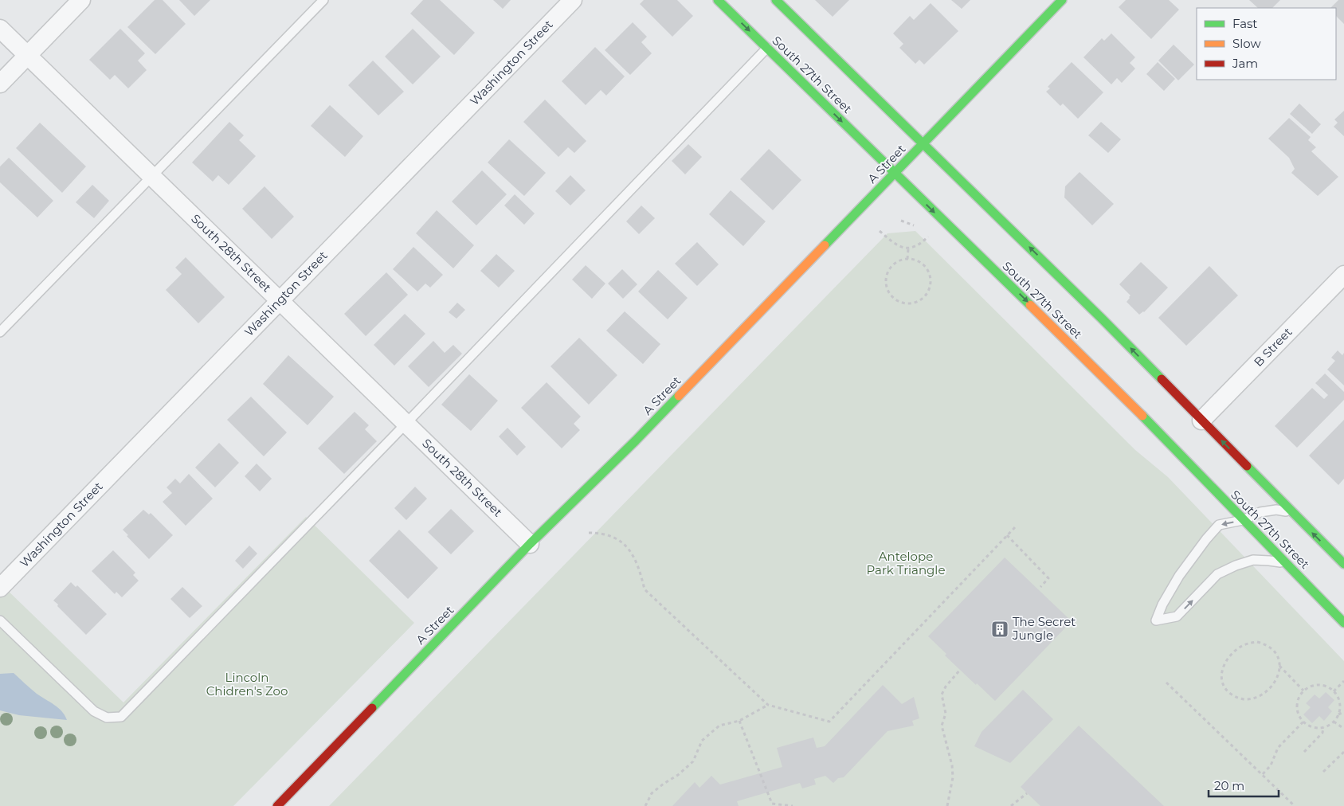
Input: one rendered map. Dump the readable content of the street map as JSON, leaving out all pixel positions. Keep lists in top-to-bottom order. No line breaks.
{"streets":{"main road":["South 27th Street","A Street"],"street":["Washington Street","South 28th Street","B Street"]},"crossings":[["Washington Street","South 28th Street"],["South 27th Street","A Street"],["A Street","South 28th Street"]],"parks":["Antelope Park Triangle","Lincoln Chidren's Zoo"],"places":{"building":["The Secret Jungle"]},"legend":["Fast","Slow","Jam"],"scale_bar":"20 m"}
